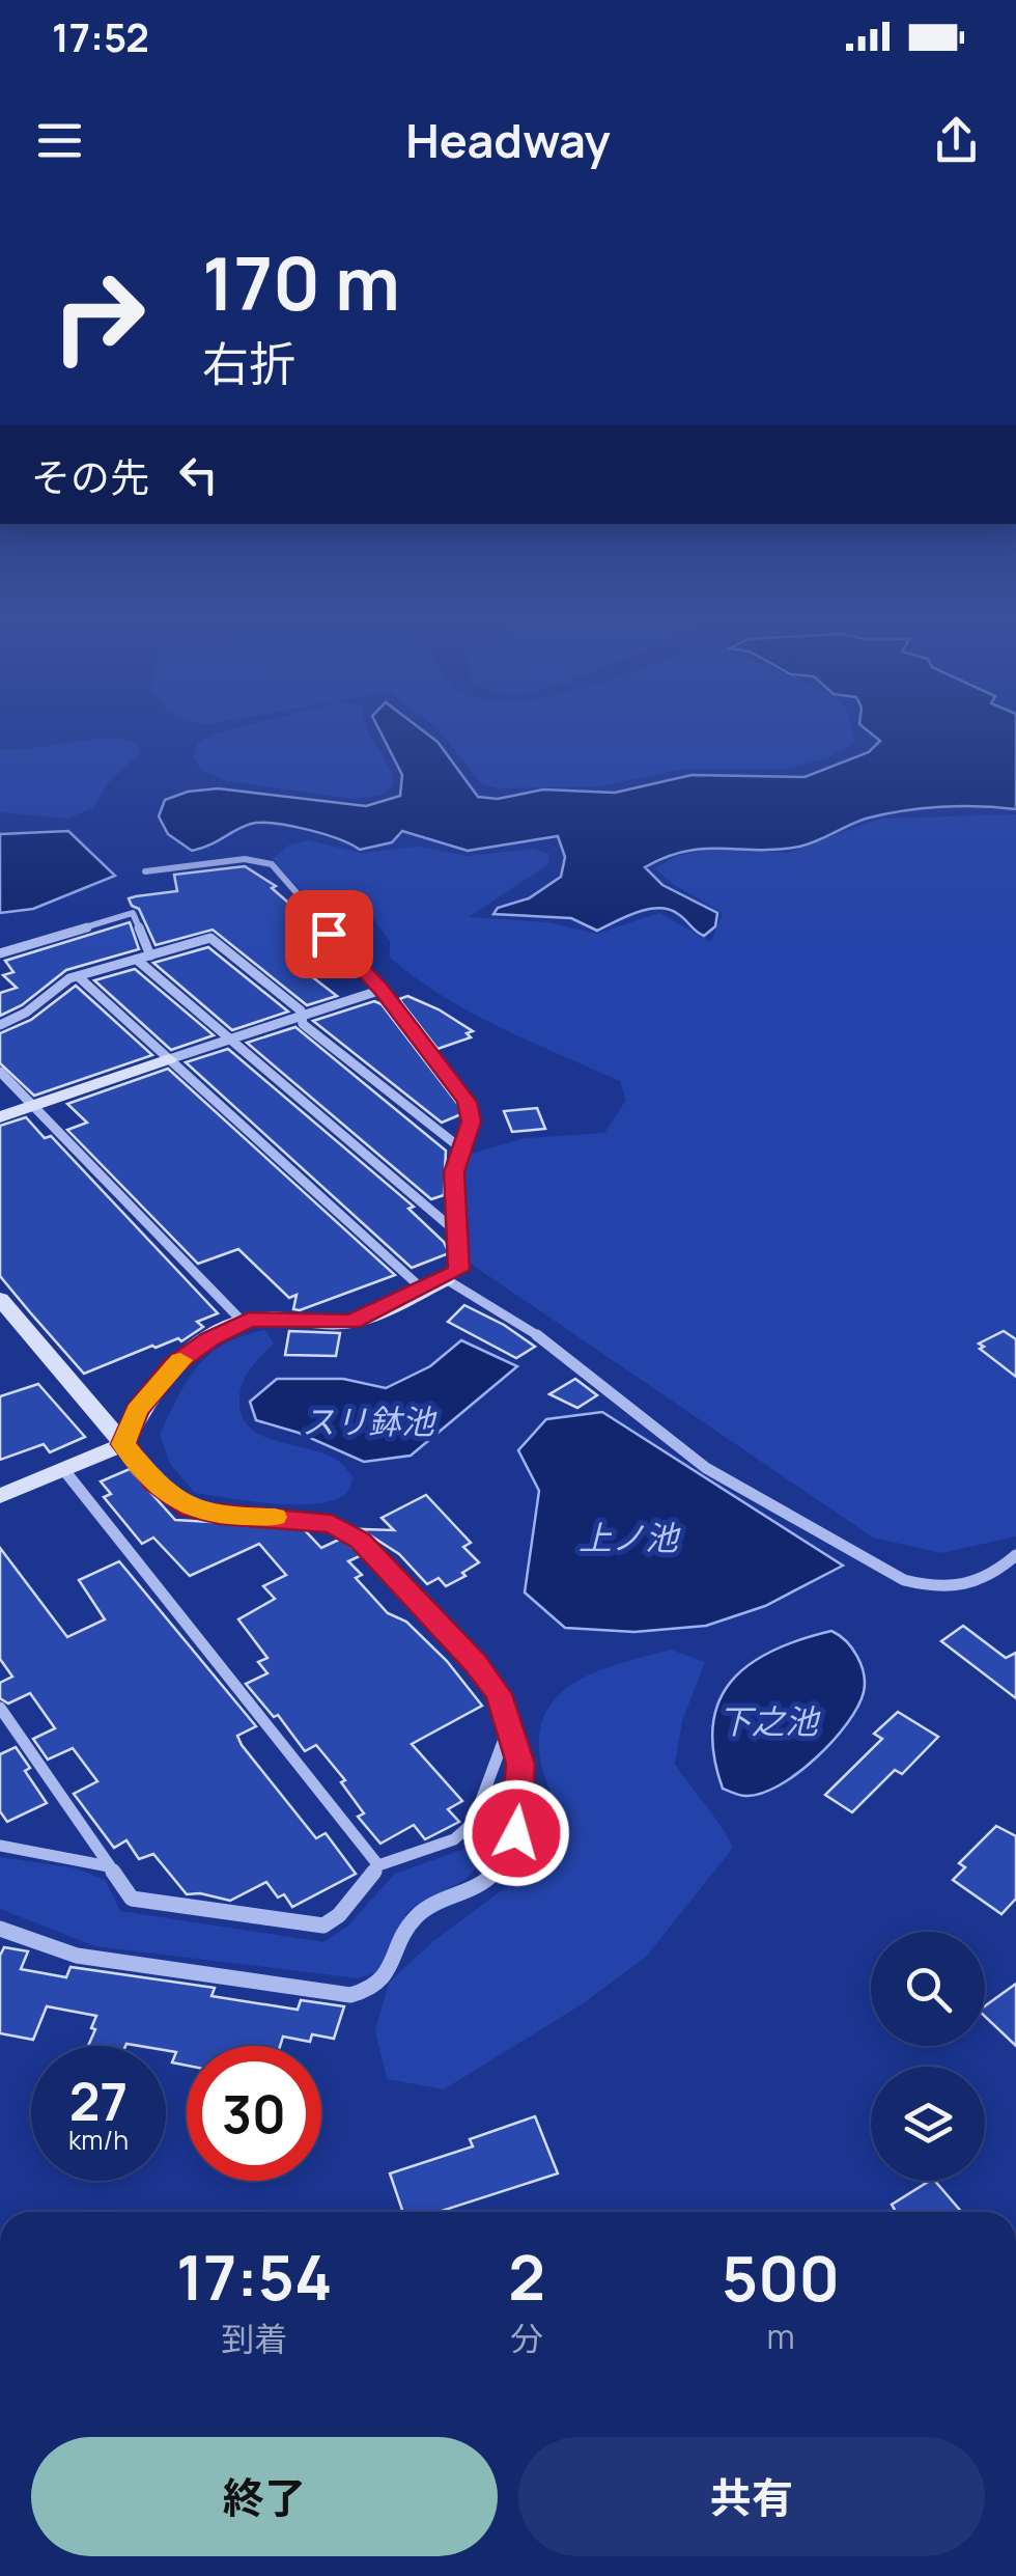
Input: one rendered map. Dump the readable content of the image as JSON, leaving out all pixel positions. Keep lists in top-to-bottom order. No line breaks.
{"water":["スリ鉢池","上ノ池","下之池"],"page":{"status":"17:52","header":"Headway","turn":["170 m","右折"],"then":"その先","speed":"27 km/h","limit":"30","eta":["17:54","到着","2","分","500","m"],"buttons":["終了","共有"]}}
